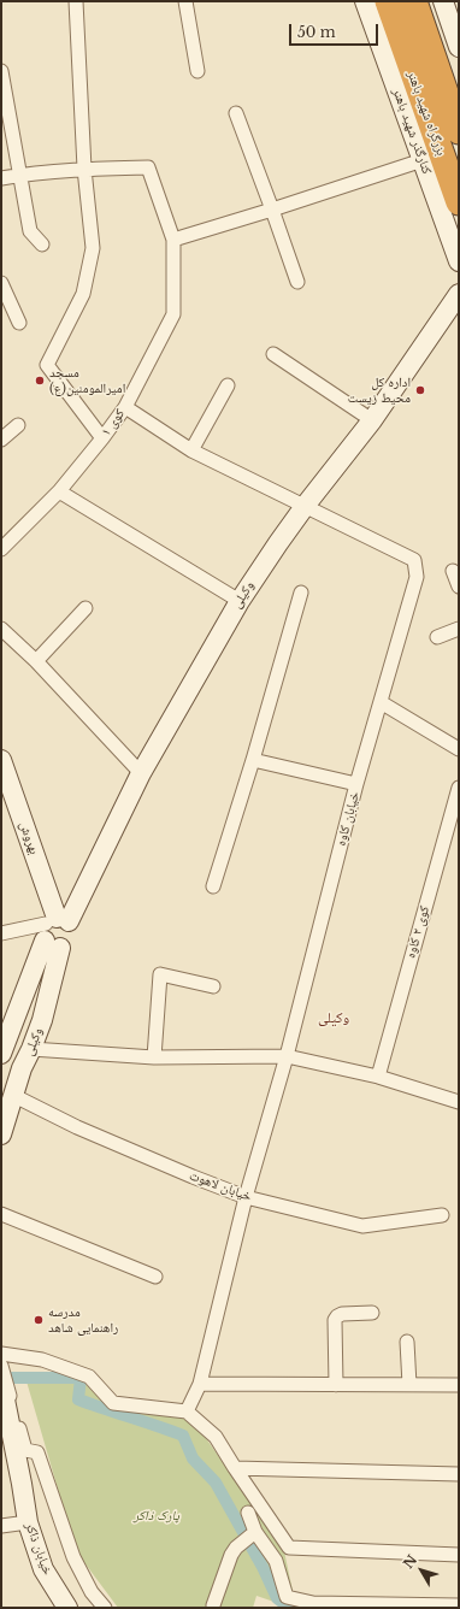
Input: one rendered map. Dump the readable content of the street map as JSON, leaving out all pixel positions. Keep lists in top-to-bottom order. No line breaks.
{"streets":{"highway":["بزرگراه شهید باهنر"],"street":["کنارگذر شهید باهنر","کوی ۱","وکیلی","خیابان کاوه","بهروش","کوی ۲ کاوه","خیابان لاهوت","خیابان ذاکر"]},"crossings":[["وکیلی","خیابان کاوه"],["وکیلی","بهروش"],["وکیلی","خیابان لاهوت"],["خیابان کاوه","خیابان لاهوت"]],"districts":["وکیلی"],"parks":["پارک ذاکر"],"places":["مسجد امیرالمومنین(ع)","اداره کل محیط زیست","مدرسه راهنمایی شاهد"],"scale_bar":"50 m","north":"top left"}
